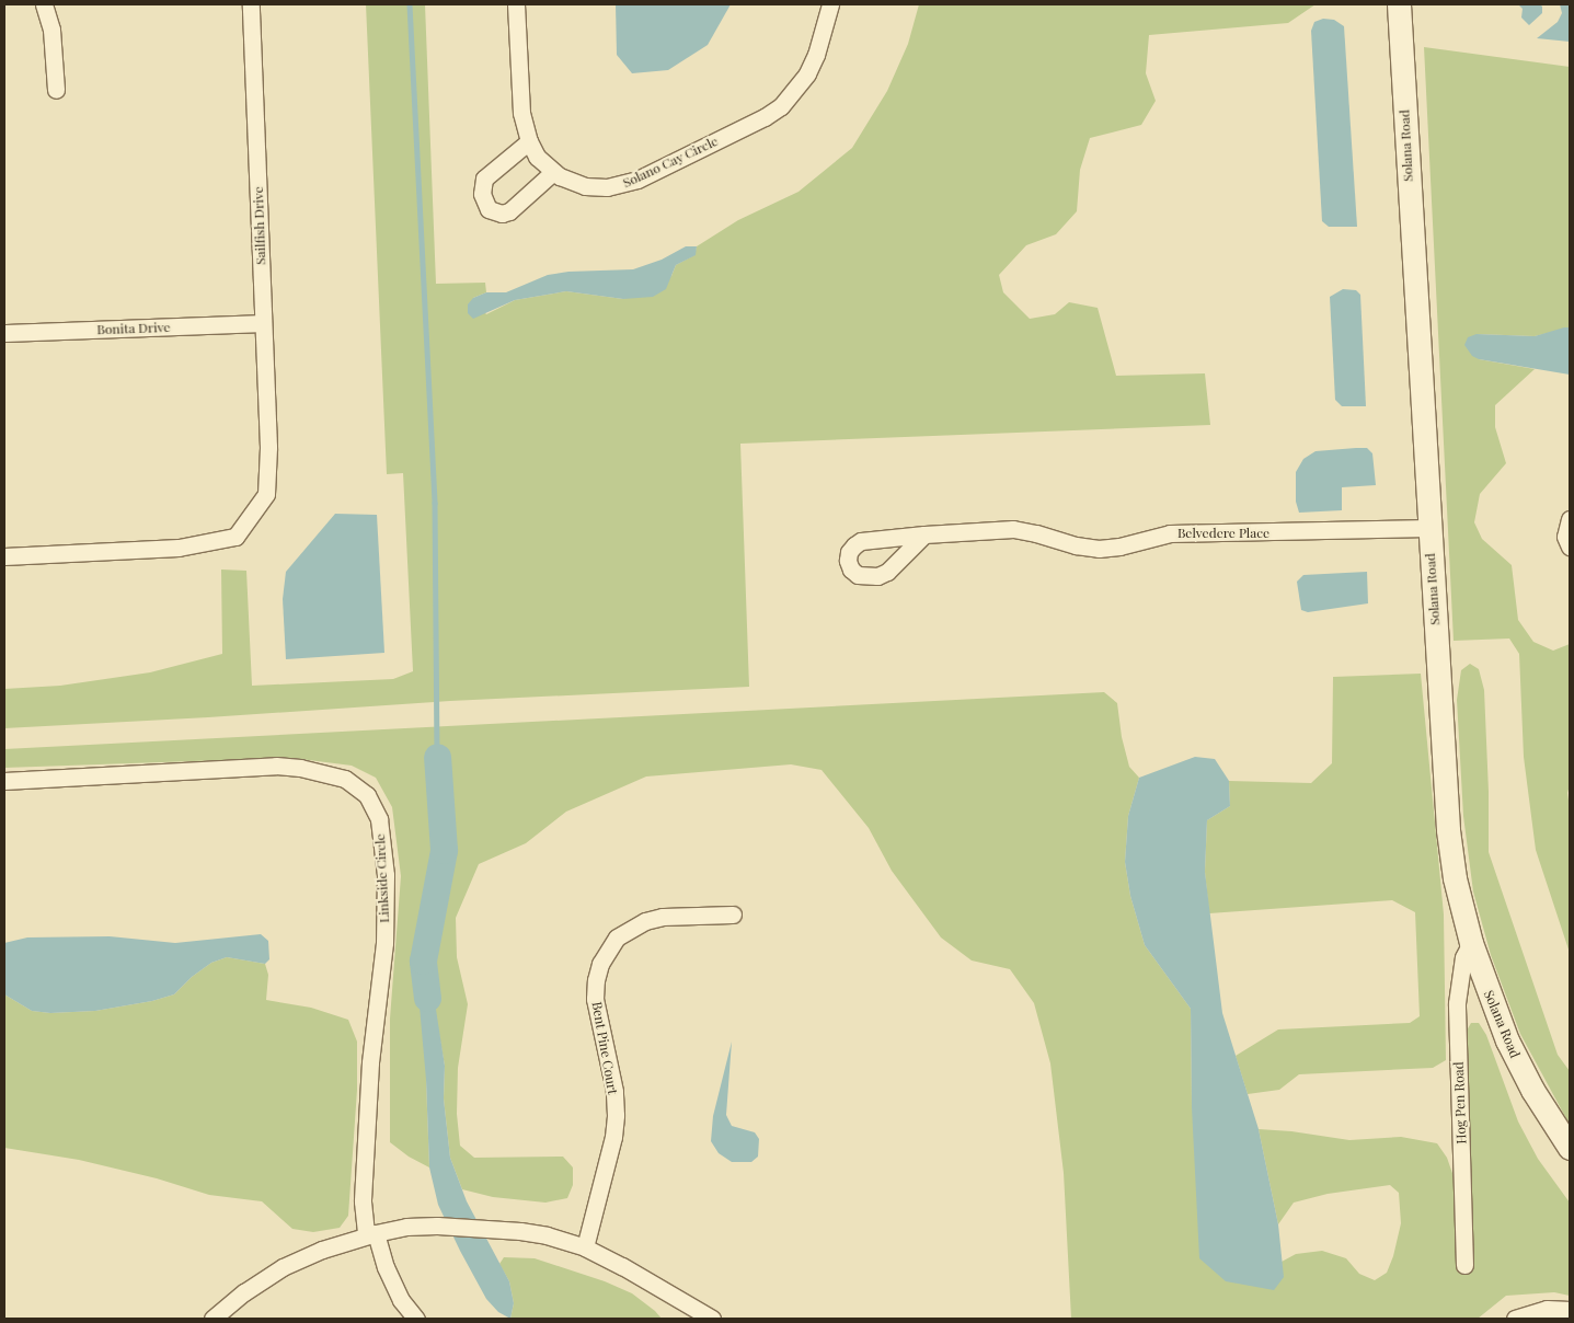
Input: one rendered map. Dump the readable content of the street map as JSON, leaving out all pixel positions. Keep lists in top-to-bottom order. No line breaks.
{"streets":{"street":["Solana Road","Solano Cay Circle","Sailfish Drive","Bonita Drive","Belvedere Place","Linkside Circle","Bent Pine Court","Hog Pen Road"]},"crossings":[["Solana Road","Belvedere Place"],["Solana Road","Hog Pen Road"],["Sailfish Drive","Bonita Drive"]]}
